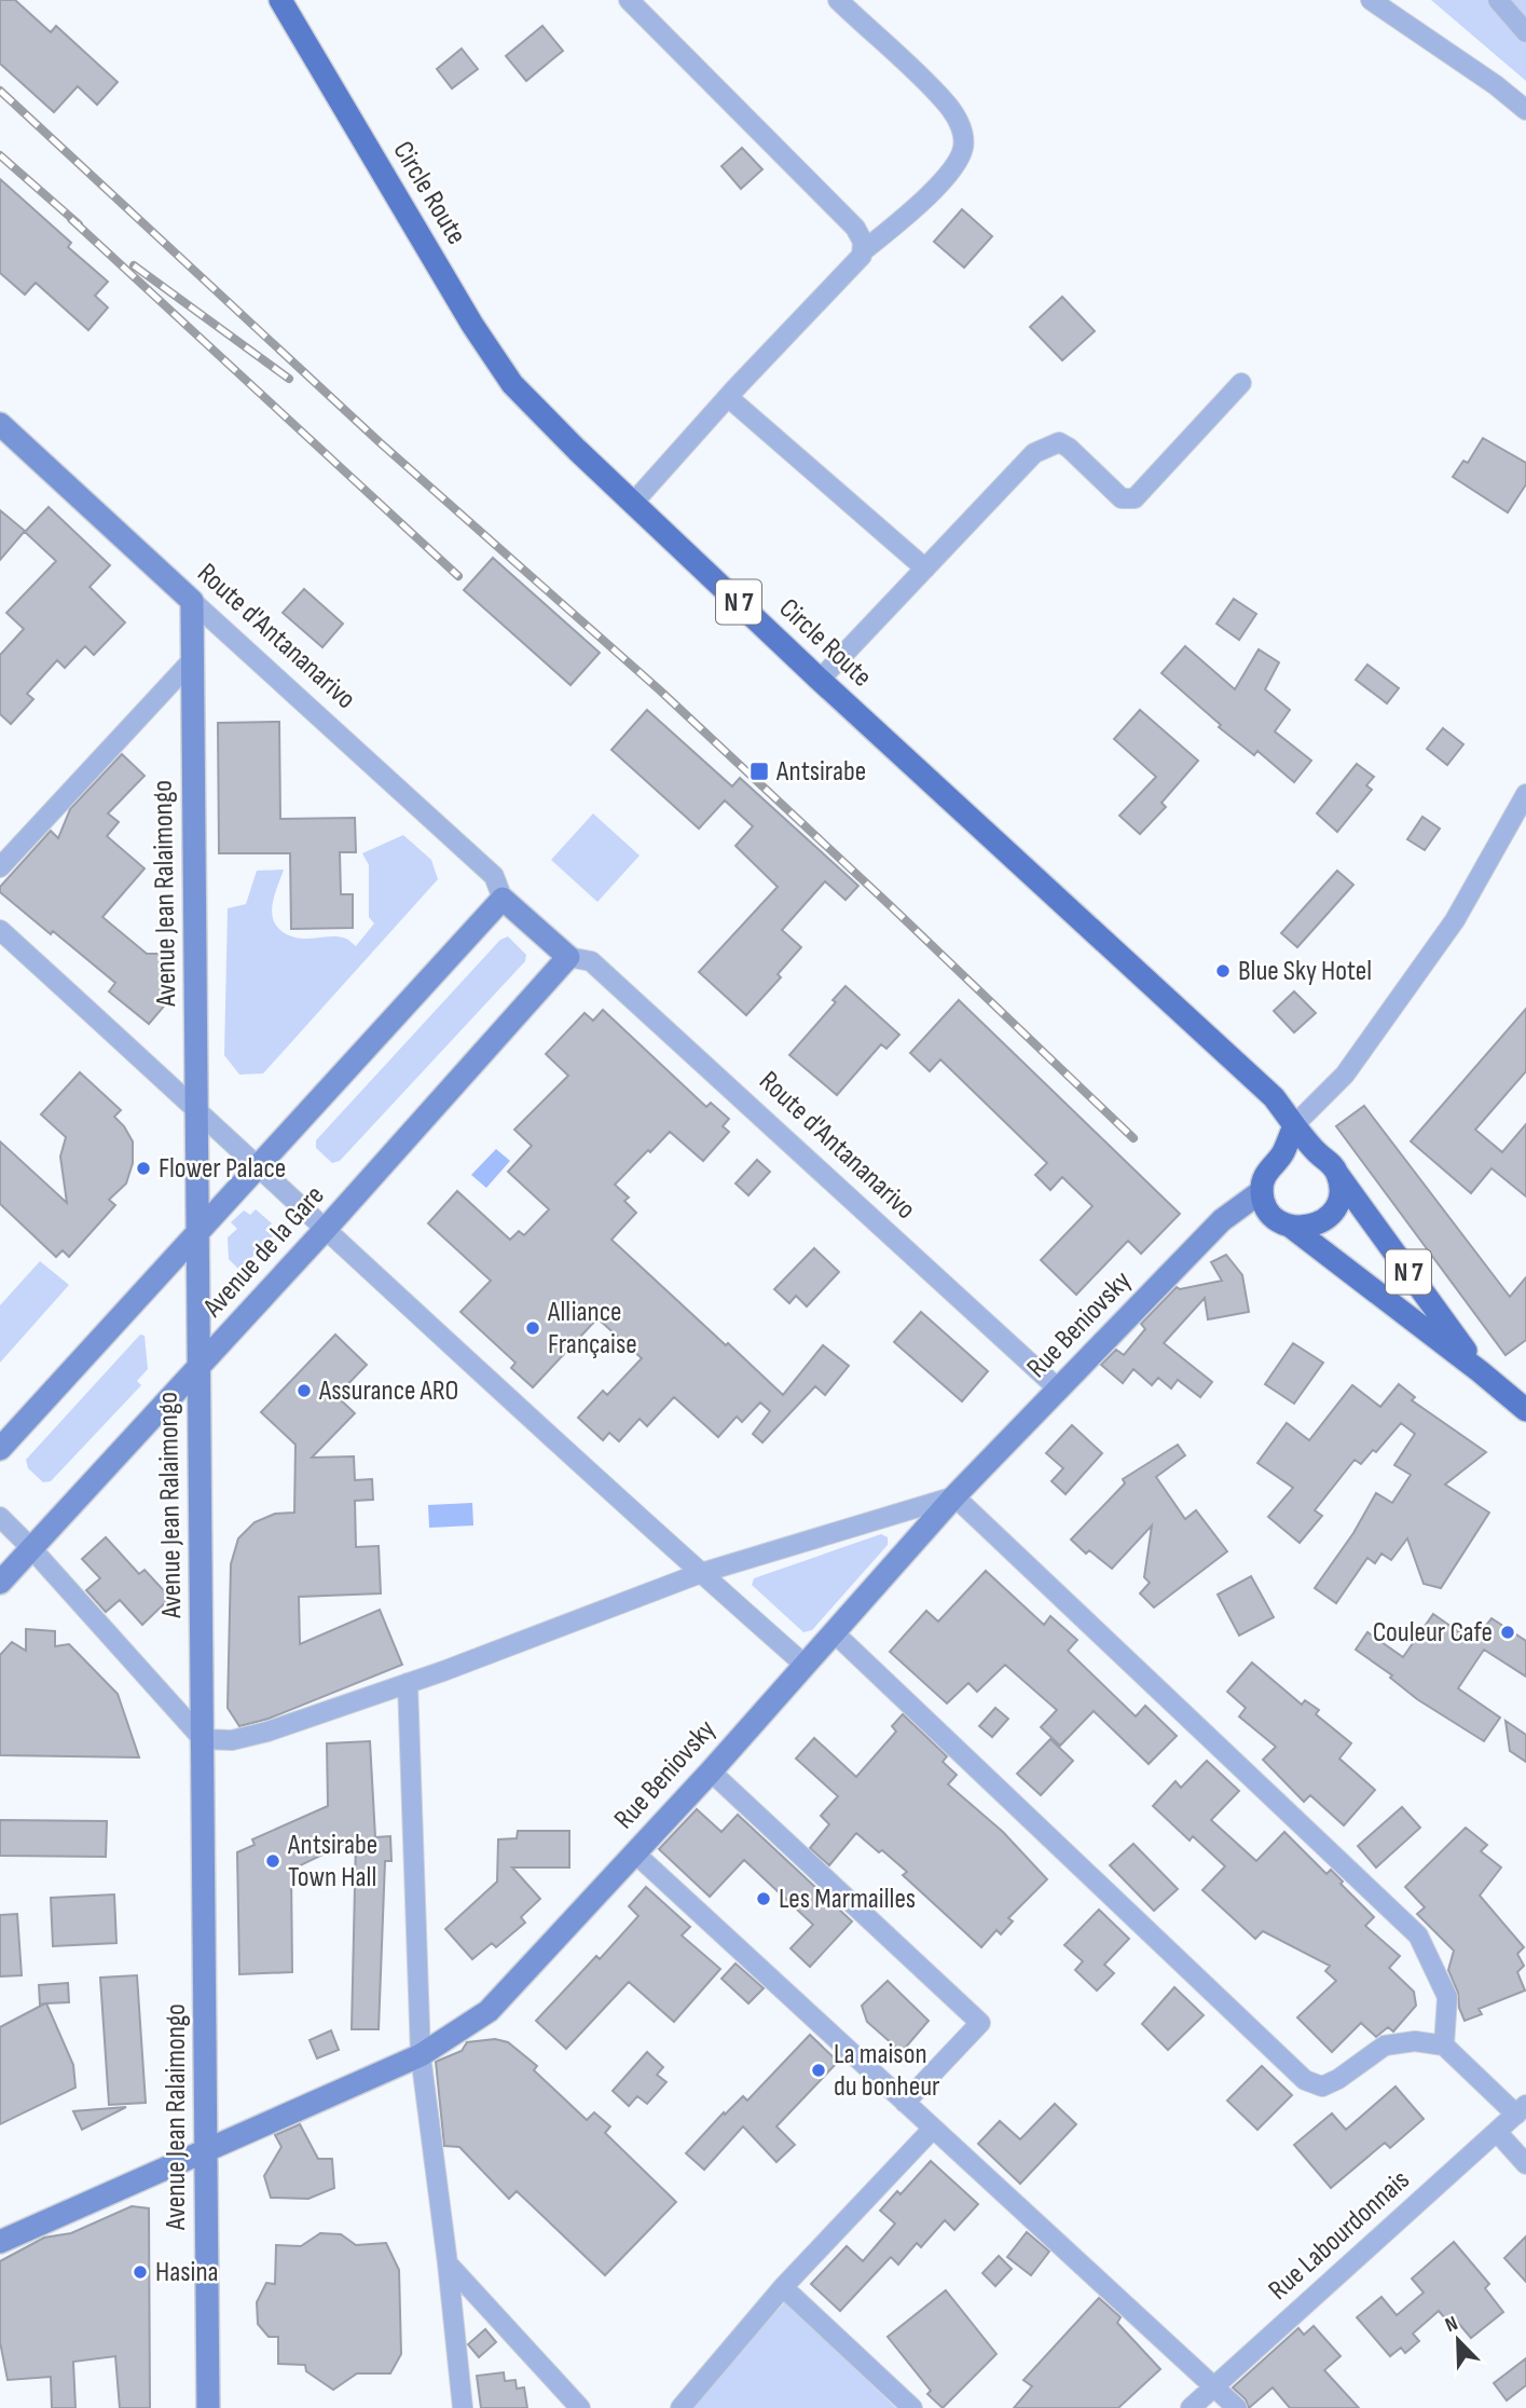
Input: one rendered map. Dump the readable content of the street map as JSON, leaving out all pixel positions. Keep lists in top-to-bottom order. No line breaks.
{"streets":{"main road":["Circle Route","N 7"],"street":["Route d'Antananarivo","Avenue Jean Ralaimongo","Avenue de la Gare","Rue Beniovsky","Rue Labourdonnais"]},"crossings":[["Circle Route","N 7"],["N 7","Rue Beniovsky"],["Route d'Antananarivo","Avenue Jean Ralaimongo"],["Route d'Antananarivo","Avenue de la Gare"],["Route d'Antananarivo","Rue Beniovsky"],["Avenue Jean Ralaimongo","Avenue de la Gare"],["Avenue Jean Ralaimongo","Rue Beniovsky"]],"places":{"transit":["Antsirabe"],"other":["Blue Sky Hotel","Flower Palace","Alliance Française","Assurance ARO","Couleur Cafe","Antsirabe Town Hall","Les Marmailles","La maison du bonheur","Hasina"]},"north":"top left"}
